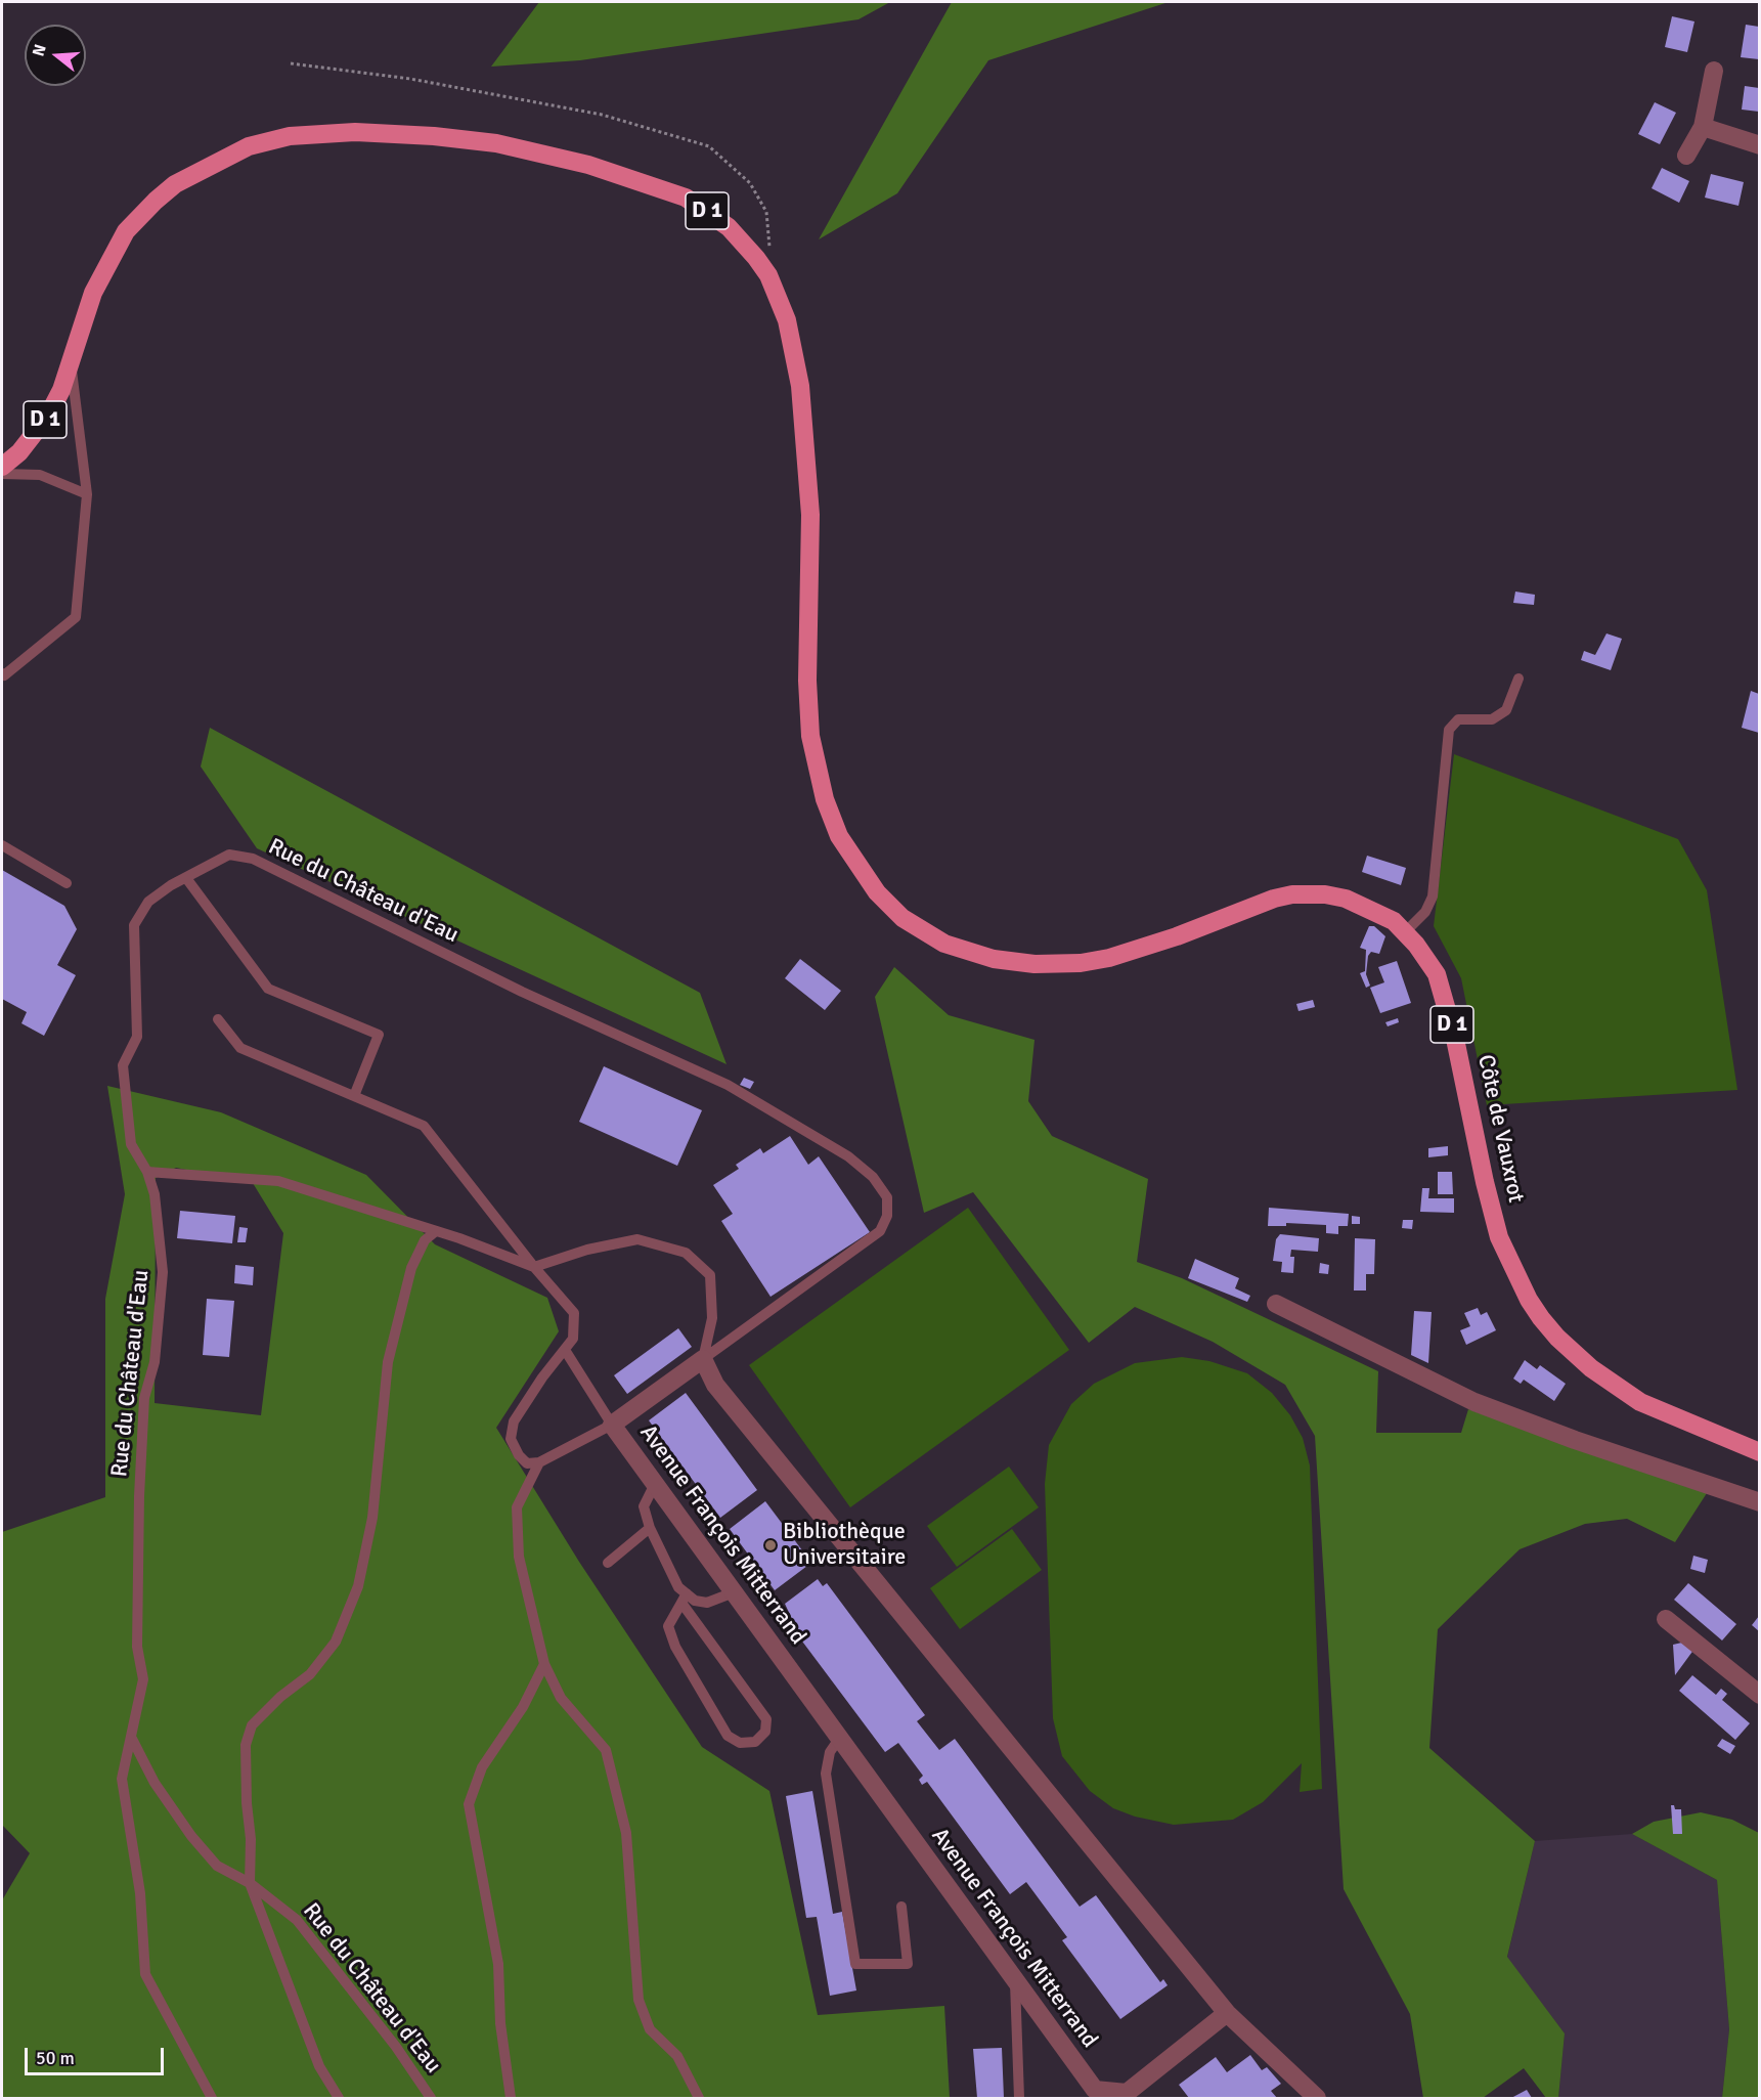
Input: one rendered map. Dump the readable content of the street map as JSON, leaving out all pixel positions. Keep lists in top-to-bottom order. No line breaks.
{"streets":{"main road":["D 1","Côte de Vauxrot"],"street":["Avenue François Mitterrand"],"lane":["Rue du Château d'Eau"]},"crossings":[["D 1","Côte de Vauxrot"],["Rue du Château d'Eau","Avenue François Mitterrand"]],"places":["Bibliothèque Universitaire"],"scale_bar":"50 m","north":"left"}
